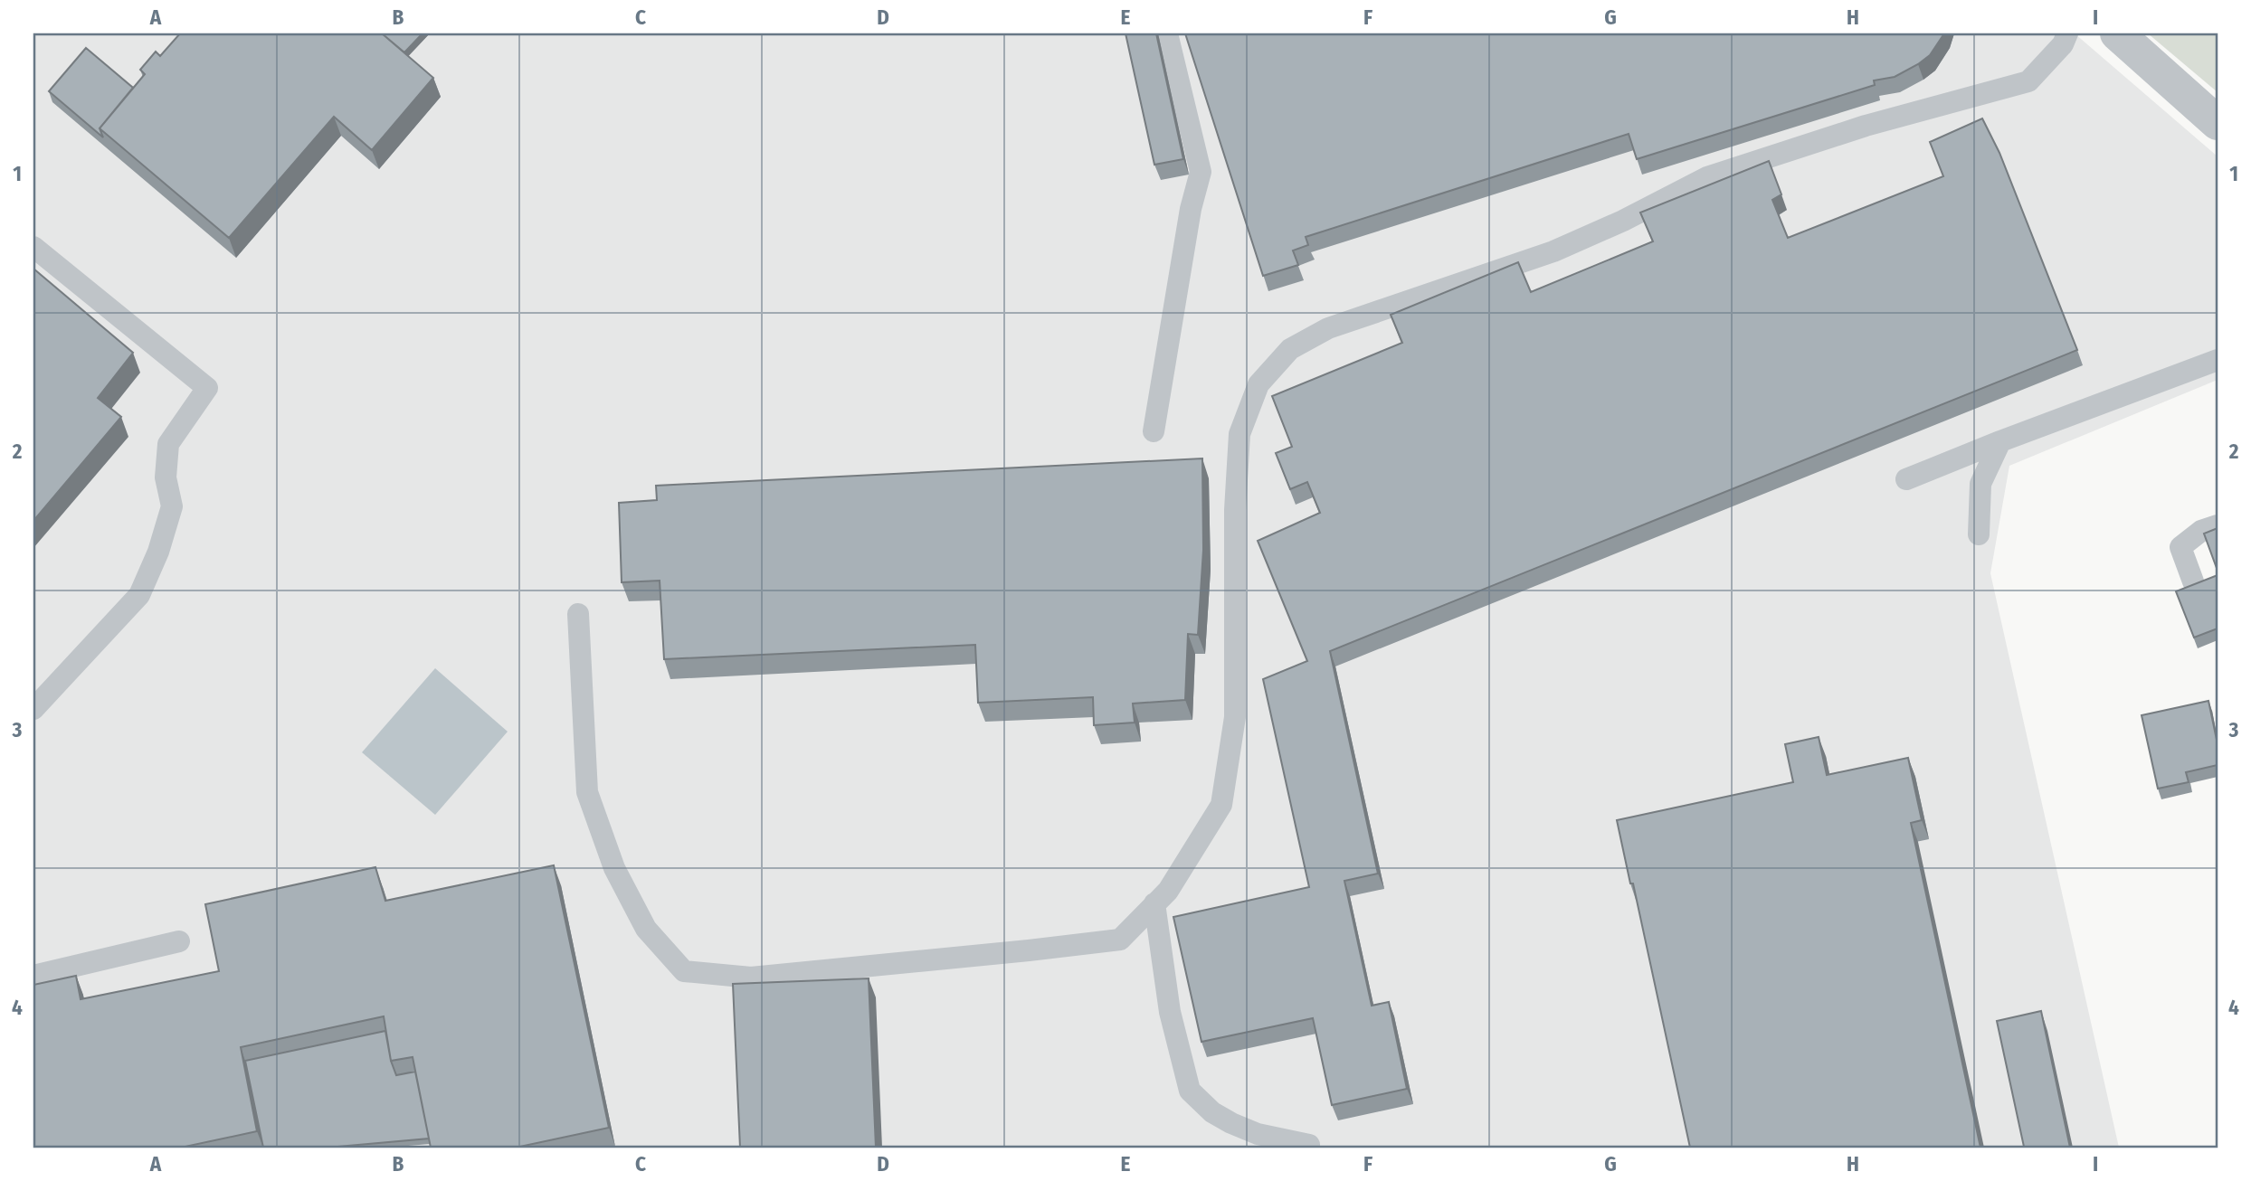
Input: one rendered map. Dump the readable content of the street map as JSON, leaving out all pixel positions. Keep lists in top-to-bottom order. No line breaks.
{"grid":{"columns":["A","B","C","D","E","F","G","H","I"],"rows":["1","2","3","4"]}}
